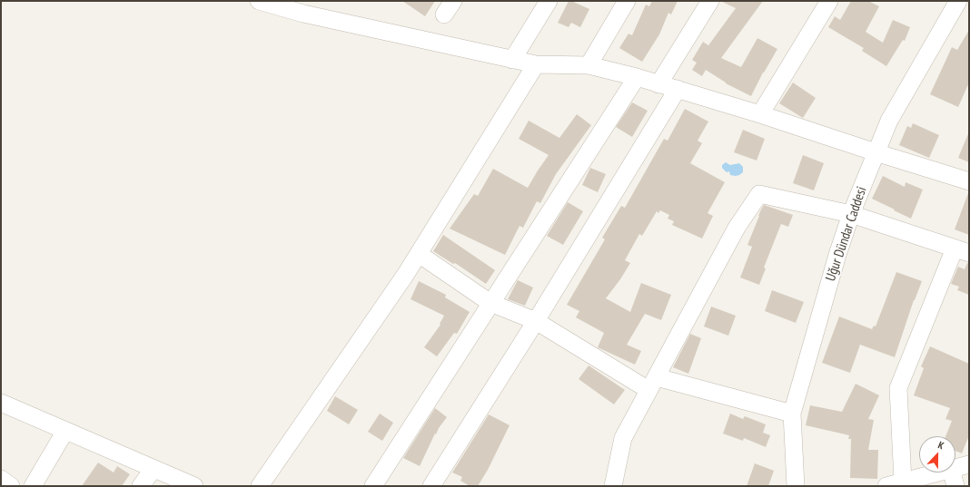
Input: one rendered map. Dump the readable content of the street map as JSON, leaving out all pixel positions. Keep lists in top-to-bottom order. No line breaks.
{"streets":{"street":["Uğur Dündar Caddesi"]},"north":"top"}
